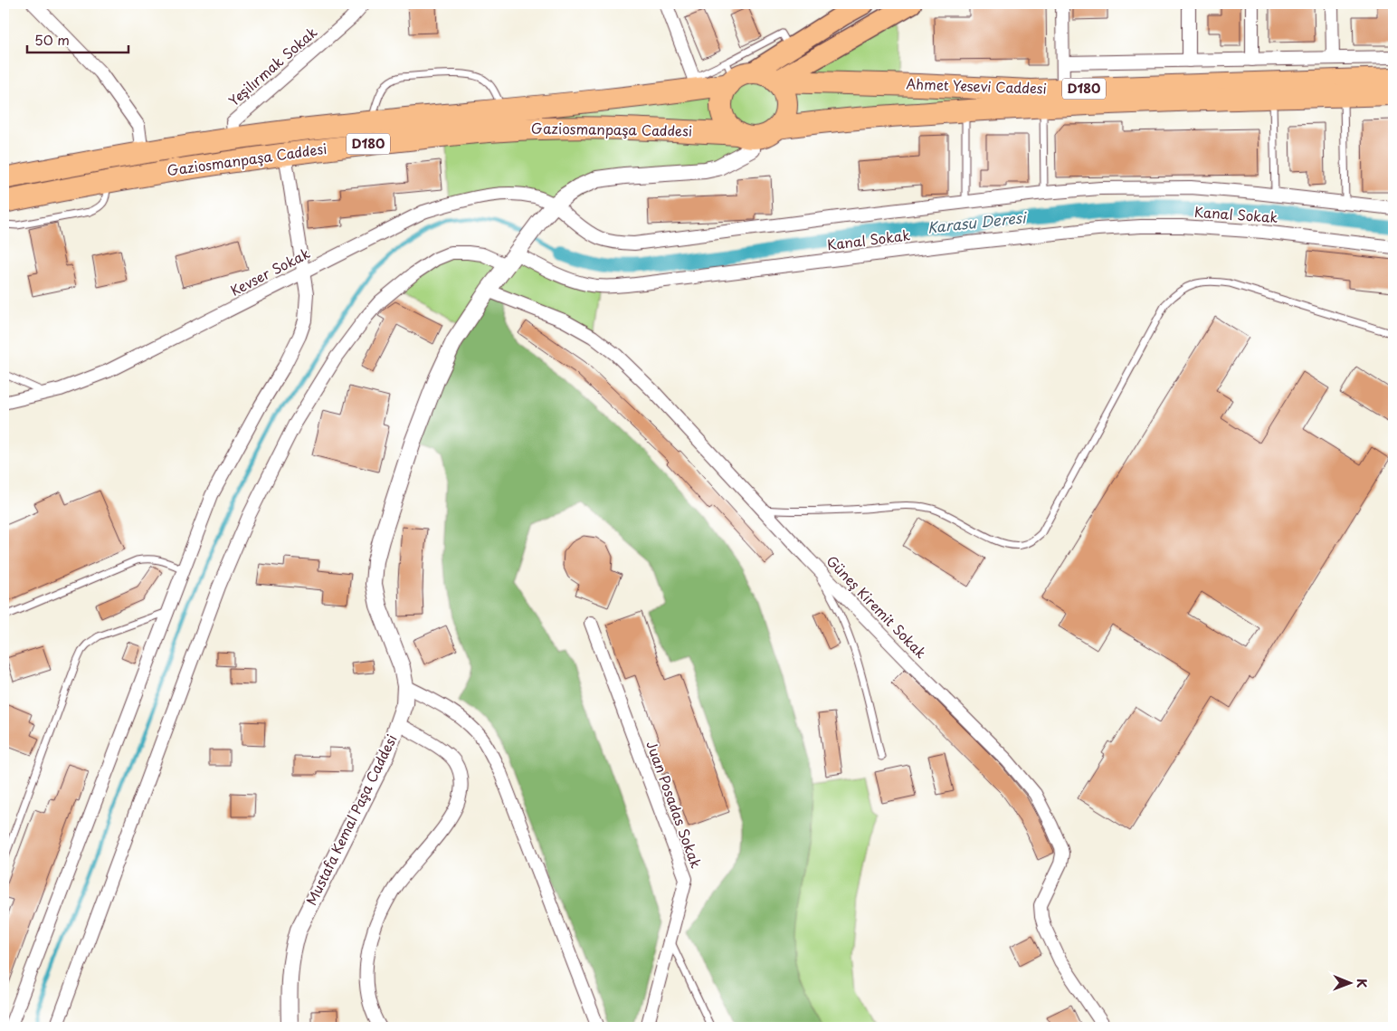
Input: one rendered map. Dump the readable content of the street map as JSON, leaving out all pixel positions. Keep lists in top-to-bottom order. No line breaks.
{"streets":{"highway":["Ahmet Yesevi Caddesi","D180","Gaziosmanpaşa Caddesi"],"street":["Yeşilırmak Sokak","Kanal Sokak","Kevser Sokak","Güneş Kiremit Sokak","Juan Posadas Sokak","Mustafa Kemal Paşa Caddesi"]},"crossings":[["Yeşilırmak Sokak","Gaziosmanpaşa Caddesi"],["Ahmet Yesevi Caddesi","Gaziosmanpaşa Caddesi"],["Ahmet Yesevi Caddesi","Mustafa Kemal Paşa Caddesi"],["Gaziosmanpaşa Caddesi","Mustafa Kemal Paşa Caddesi"],["Kanal Sokak","Mustafa Kemal Paşa Caddesi"],["Kevser Sokak","Mustafa Kemal Paşa Caddesi"],["Güneş Kiremit Sokak","Mustafa Kemal Paşa Caddesi"]],"water":["Karasu Deresi"],"scale_bar":"50 m","north":"right"}
